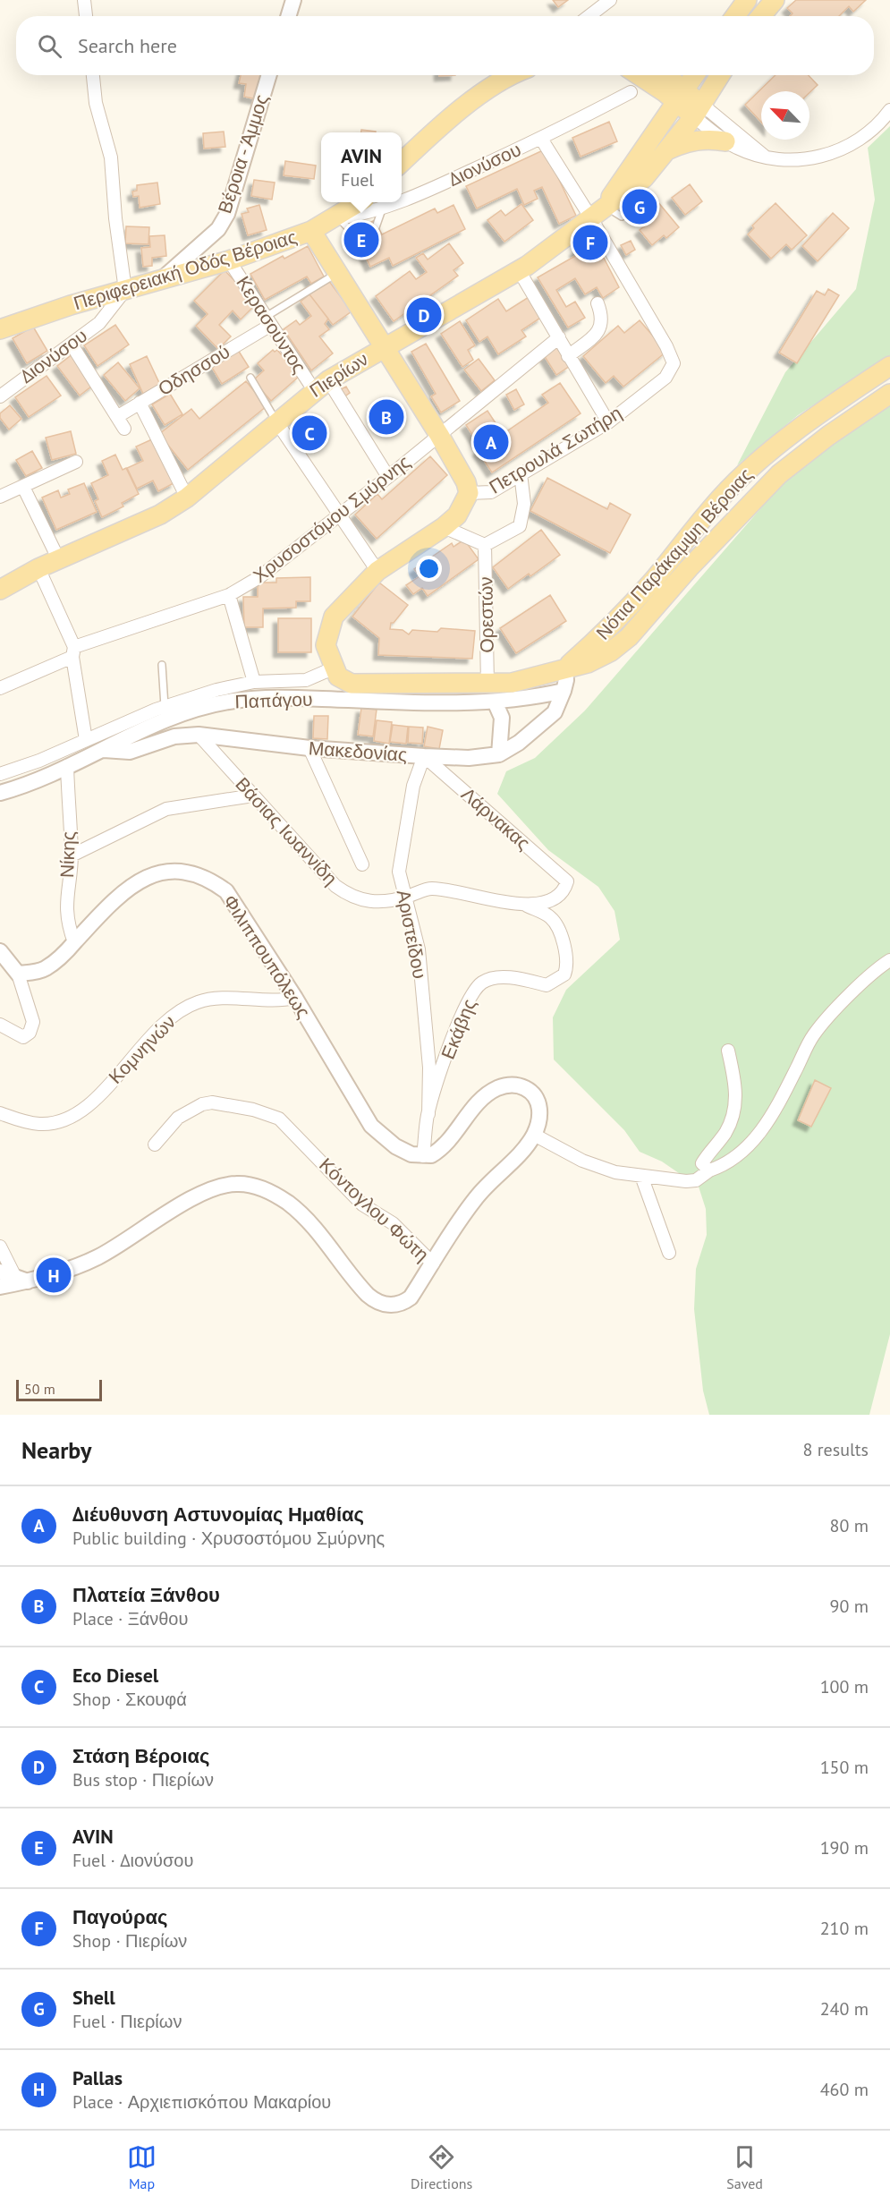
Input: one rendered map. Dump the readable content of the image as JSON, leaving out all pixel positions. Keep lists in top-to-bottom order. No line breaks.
{"streets":{"main road":["Περιφερειακή Οδός Βέροιας","Πιερίων","Νότια Παράκαμψη Βέροιας"],"street":["Βέροια - Άμμος","Διονύσου","Κερασούντος","Οδησσού","Πετρουλά Σωτήρη","Χρυσοστόμου Σμύρνης","Ορεστών","Παπάγου","Μακεδονίας","Λάρνακας","Βάσιας Ιωαννίδη","Νίκης","Αριστείδου","Φιλιππουπόλεως","Εκάβης","Κομνηνών","Κόντογλου Φώτη"]},"crossings":[["Βέροια - Άμμος","Περιφερειακή Οδός Βέροιας"],["Διονύσου","Περιφερειακή Οδός Βέροιας"],["Περιφερειακή Οδός Βέροιας","Κερασούντος"],["Κερασούντος","Οδησσού"],["Κερασούντος","Πιερίων"],["Κερασούντος","Χρυσοστόμου Σμύρνης"],["Πιερίων","Πετρουλά Σωτήρη"],["Νότια Παράκαμψη Βέροιας","Ορεστών"],["Νότια Παράκαμψη Βέροιας","Παπάγου"],["Νότια Παράκαμψη Βέροιας","Μακεδονίας"],["Παπάγου","Μακεδονίας"],["Παπάγου","Νίκης"],["Μακεδονίας","Λάρνακας"],["Μακεδονίας","Βάσιας Ιωαννίδη"],["Μακεδονίας","Αριστείδου"],["Λάρνακας","Βάσιας Ιωαννίδη"],["Λάρνακας","Αριστείδου"],["Βάσιας Ιωαννίδη","Αριστείδου"],["Βάσιας Ιωαννίδη","Εκάβης"],["Νίκης","Φιλιππουπόλεως"],["Αριστείδου","Εκάβης"],["Φιλιππουπόλεως","Εκάβης"],["Φιλιππουπόλεως","Κομνηνών"]],"scale_bar":"50 m","north":"top left","page":{"search":"Search here","popup":["AVIN","Fuel"],"pins":["G","E","F","D","B","C","A","H"],"scale":"50 m","heading":["Nearby","8 results"],"list":[{"mark":"A","name":"Διέυθυνση Αστυνομίας Ημαθίας","note":"Public building · Χρυσοστόμου Σμύρνης","value":"80 m"},{"mark":"B","name":"Πλατεία Ξάνθου","note":"Place · Ξάνθου","value":"90 m"},{"mark":"C","name":"Eco Diesel","note":"Shop · Σκουφά","value":"100 m"},{"mark":"D","name":"Στάση Βέροιας","note":"Bus stop · Πιερίων","value":"150 m"},{"mark":"E","name":"AVIN","note":"Fuel · Διονύσου","value":"190 m"},{"mark":"F","name":"Παγούρας","note":"Shop · Πιερίων","value":"210 m"},{"mark":"G","name":"Shell","note":"Fuel · Πιερίων","value":"240 m"},{"mark":"H","name":"Pallas","note":"Place · Αρχιεπισκόπου Μακαρίου","value":"460 m"}],"nav":["Map","Directions","Saved"]}}
